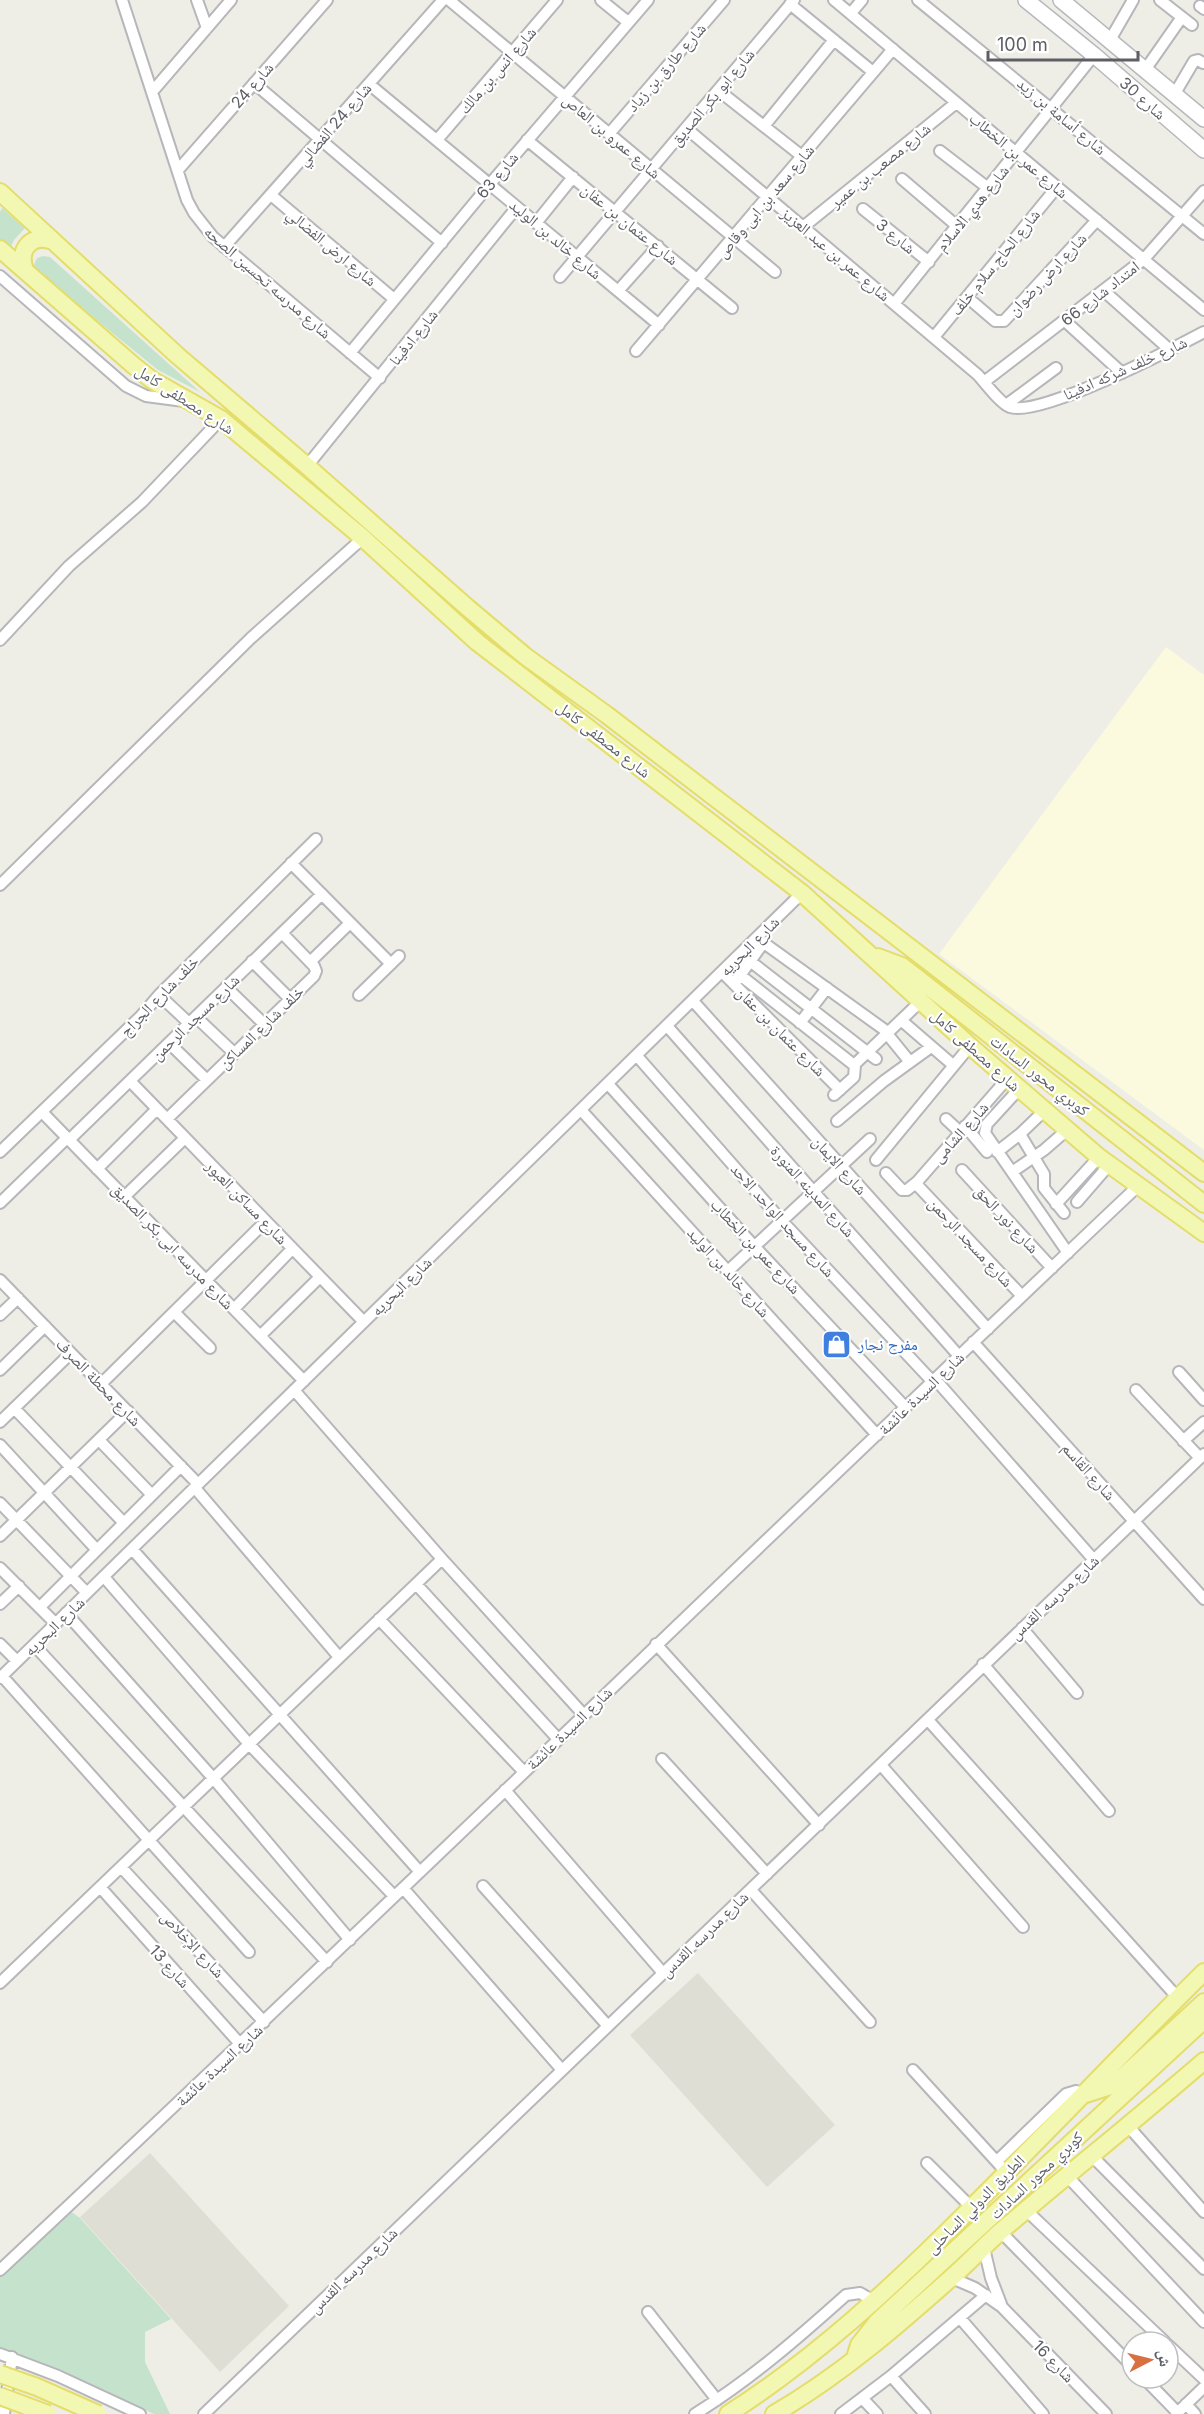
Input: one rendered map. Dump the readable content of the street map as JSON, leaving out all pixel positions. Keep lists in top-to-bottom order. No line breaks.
{"streets":{"main road":["شارع مصطفى كامل","كوبري محور السادات","الطريق الدولي الساحلى"],"street":["شارع طارق بن زياد","شارع انس بن مالك","شارع 24","شارع ابو بكر الصديق","شارع 30","شارع أسامة بن زيد","شارع 24 الفضالي","شارع عمرو بن العاص","شارع عمر بن الخطاب","شارع مصعب بن عمير","شارع 63","شارع سعد بن ابى وقاص","شارع هدي الاسلام","شارع عثمان بن عفان","شارع 3","شارع خالد بن الوليد","شارع ارض الفضالي","شارع عمر بن عبد العزيز","شارع الحاج سلام خلف","شارع ارض رضوان","شارع مدرسه تحسين الصحه","امتداد شارع 66","شارع ادفينا","شارع خلف شركه ادفينا","شارع البحريه","خلف شارع الجراج","شارع مسجد الرحمن","خلف شارع المساكن","شارع الشامى","شارع الايمان","شارع المدينه المنورة","شارع مساكن العبور","شارع نور الحق","شارع مسجد الواحد الاحد","شارع مدرسه ابى بكر الصديق","شارع محطة الصرف","شارع السيدة عائشة","شارع القاسم","شارع مدرسه القدس","شارع الإخلاص","شارع 13","شارع 16"]},"crossings":[["شارع طارق بن زياد","شارع عمرو بن العاص"],["شارع انس بن مالك","شارع عمرو بن العاص"],["شارع انس بن مالك","شارع خالد بن الوليد"],["شارع 24","شارع مدرسه تحسين الصحه"],["شارع ابو بكر الصديق","شارع عمرو بن العاص"],["شارع ابو بكر الصديق","شارع عثمان بن عفان"],["شارع ابو بكر الصديق","شارع خالد بن الوليد"],["شارع ابو بكر الصديق","شارع عمر بن عبد العزيز"],["شارع 30","شارع هدي الاسلام"],["شارع أسامة بن زيد","شارع هدي الاسلام"],["شارع أسامة بن زيد","امتداد شارع 66"],["شارع 24 الفضالي","شارع خالد بن الوليد"],["شارع 24 الفضالي","شارع ارض الفضالي"],["شارع 24 الفضالي","شارع مدرسه تحسين الصحه"],["شارع عمرو بن العاص","شارع 63"],["شارع عمرو بن العاص","شارع سعد بن ابى وقاص"],["شارع عمر بن الخطاب","شارع مصعب بن عمير"],["شارع عمر بن الخطاب","شارع سعد بن ابى وقاص"],["شارع عمر بن الخطاب","شارع هدي الاسلام"],["شارع عمر بن الخطاب","شارع الحاج سلام خلف"],["شارع عمر بن الخطاب","شارع ارض رضوان"],["شارع عمر بن الخطاب","امتداد شارع 66"],["شارع عمر بن الخطاب","شارع البحريه"],["شارع عمر بن الخطاب","شارع السيدة عائشة"],["شارع مصعب بن عمير","شارع عمر بن عبد العزيز"],["شارع 63","شارع عثمان بن عفان"],["شارع 63","شارع خالد بن الوليد"],["شارع 63","شارع ارض الفضالي"],["شارع 63","شارع مدرسه تحسين الصحه"],["شارع سعد بن ابى وقاص","شارع عثمان بن عفان"],["شارع سعد بن ابى وقاص","شارع خالد بن الوليد"],["شارع سعد بن ابى وقاص","شارع عمر بن عبد العزيز"],["شارع هدي الاسلام","شارع 3"],["شارع هدي الاسلام","شارع عمر بن عبد العزيز"],["شارع عثمان بن عفان","شارع البحريه"],["شارع خالد بن الوليد","شارع ادفينا"],["شارع خالد بن الوليد","شارع البحريه"],["شارع خالد بن الوليد","شارع السيدة عائشة"],["شارع عمر بن عبد العزيز","شارع الحاج سلام خلف"],["شارع عمر بن عبد العزيز","امتداد شارع 66"],["شارع الحاج سلام خلف","شارع ارض رضوان"],["شارع مدرسه تحسين الصحه","شارع ادفينا"],["شارع ادفينا","شارع مصطفى كامل"],["شارع مصطفى كامل","شارع البحريه"],["شارع مصطفى كامل","كوبري محور السادات"],["شارع مصطفى كامل","شارع الشامى"],["شارع مصطفى كامل","شارع السيدة عائشة"],["شارع البحريه","شارع الايمان"],["شارع البحريه","شارع المدينه المنورة"],["شارع البحريه","شارع مساكن العبور"],["شارع البحريه","شارع مسجد الواحد الاحد"],["شارع البحريه","شارع مدرسه ابى بكر الصديق"],["شارع البحريه","شارع محطة الصرف"],["خلف شارع الجراج","شارع مدرسه ابى بكر الصديق"],["شارع مسجد الرحمن","شارع الشامى"],["شارع مسجد الرحمن","شارع مساكن العبور"],["شارع مسجد الرحمن","شارع مدرسه ابى بكر الصديق"],["شارع مسجد الرحمن","شارع السيدة عائشة"],["خلف شارع المساكن","شارع مساكن العبور"],["شارع الايمان","شارع السيدة عائشة"],["شارع المدينه المنورة","شارع السيدة عائشة"],["شارع نور الحق","شارع السيدة عائشة"],["شارع مسجد الواحد الاحد","شارع السيدة عائشة"],["شارع مسجد الواحد الاحد","شارع مدرسه القدس"],["شارع السيدة عائشة","شارع القاسم"],["شارع السيدة عائشة","شارع الإخلاص"],["شارع السيدة عائشة","شارع 13"],["شارع القاسم","شارع مدرسه القدس"]],"places":{"shop":["مفرح نجار"]},"scale_bar":"100 m","north":"right"}
